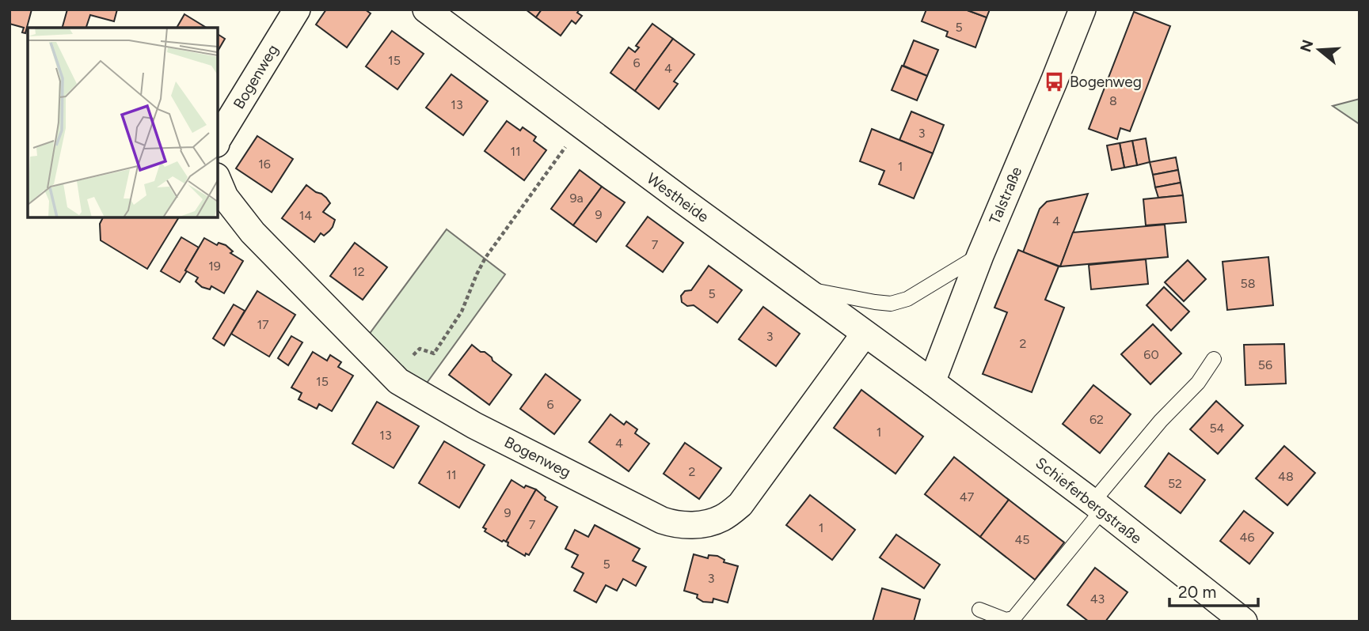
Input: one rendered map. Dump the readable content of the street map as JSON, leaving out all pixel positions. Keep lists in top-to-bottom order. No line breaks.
{"streets":{"street":["Bogenweg","Talstraße","Westheide","Schieferbergstraße"]},"crossings":[["Bogenweg","Westheide"],["Talstraße","Westheide"],["Talstraße","Schieferbergstraße"],["Westheide","Schieferbergstraße"]],"places":{"bus stop":["Bogenweg"]},"house_numbers":["5","15","6","4","8","13","3","11","16","1","9a","9","14","4","7","19","12","58","5","17","3","2","60","56","15","6","62","54","1","13","4","2","11","48","52","47","9","7","1","46","45","5","3","43"],"scale_bar":"20 m","north":"left"}
